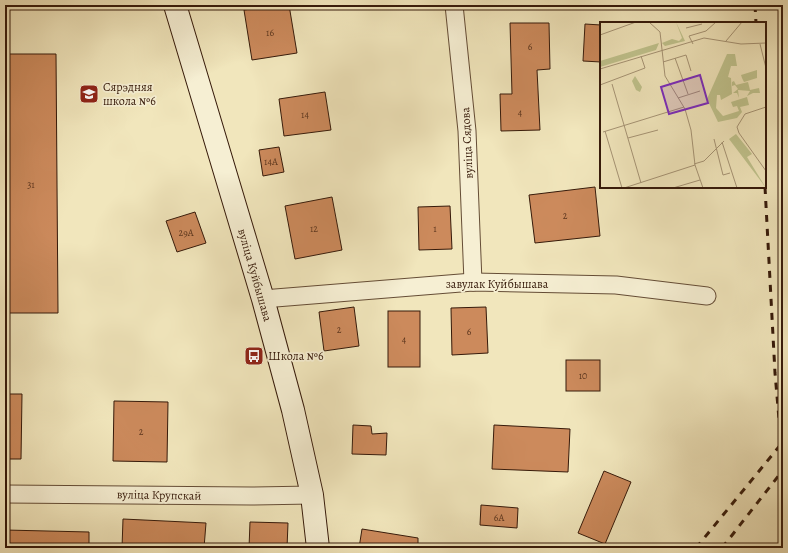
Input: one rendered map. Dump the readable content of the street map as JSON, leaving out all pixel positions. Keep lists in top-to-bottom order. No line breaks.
{"streets":{"main road":["вуліца Куйбышава"],"street":["вуліца Сядова","завулак Куйбышава","вуліца Крупскай"]},"crossings":[["вуліца Сядова","завулак Куйбышава"],["вуліца Куйбышава","завулак Куйбышава"],["вуліца Куйбышава","вуліца Крупскай"]],"places":{"school or university":["Сярэдняя школа №6"],"bus stop":["Школа №6"]},"house_numbers":["16","6","4","14","14А","31","2","12","1","29А","2","6","4","10","2","6А"]}
